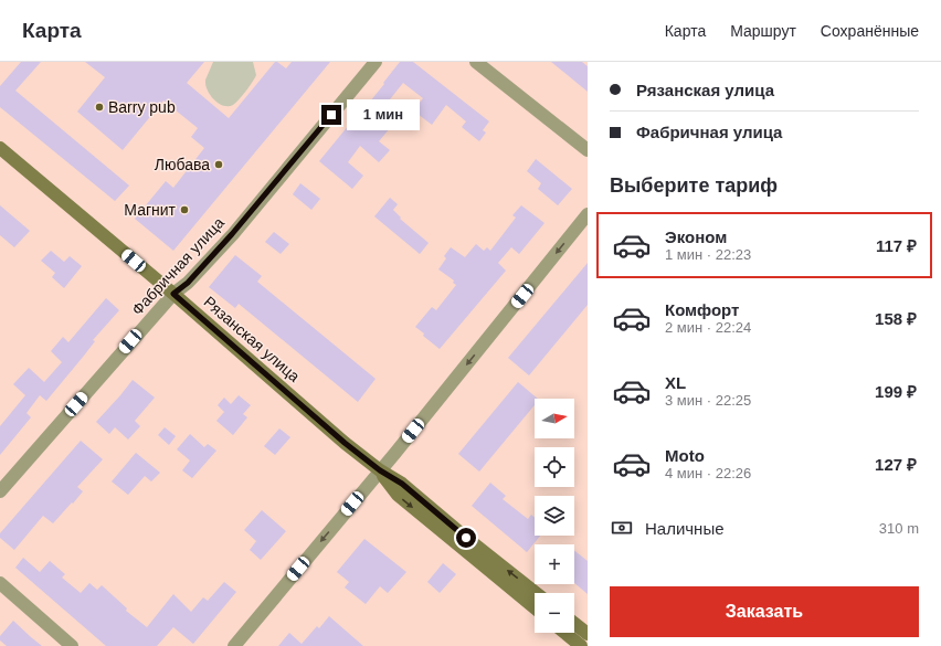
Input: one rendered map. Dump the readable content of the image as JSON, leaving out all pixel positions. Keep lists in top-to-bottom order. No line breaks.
{"streets":{"main road":["Рязанская улица"],"street":["Фабричная улица"]},"crossings":[["Фабричная улица","Рязанская улица"]],"places":["Barry pub","Любава","Магнит"],"north":"right","page":{"header":"Карта","nav":["Карта","Маршрут","Сохранённые"],"banner":["Рязанская улица","Фабричная улица"],"bubble":"1 мин","heading":"Выберите тариф","list":[{"name":"Эконом","note":"1 мин · 22:23","value":"117 ₽"},{"name":"Комфорт","note":"2 мин · 22:24","value":"158 ₽"},{"name":"XL","note":"3 мин · 22:25","value":"199 ₽"},{"name":"Moto","note":"4 мин · 22:26","value":"127 ₽"}],"map_buttons":["+","−"],"pay":["Наличные","310 m"],"buttons":"Заказать"}}
